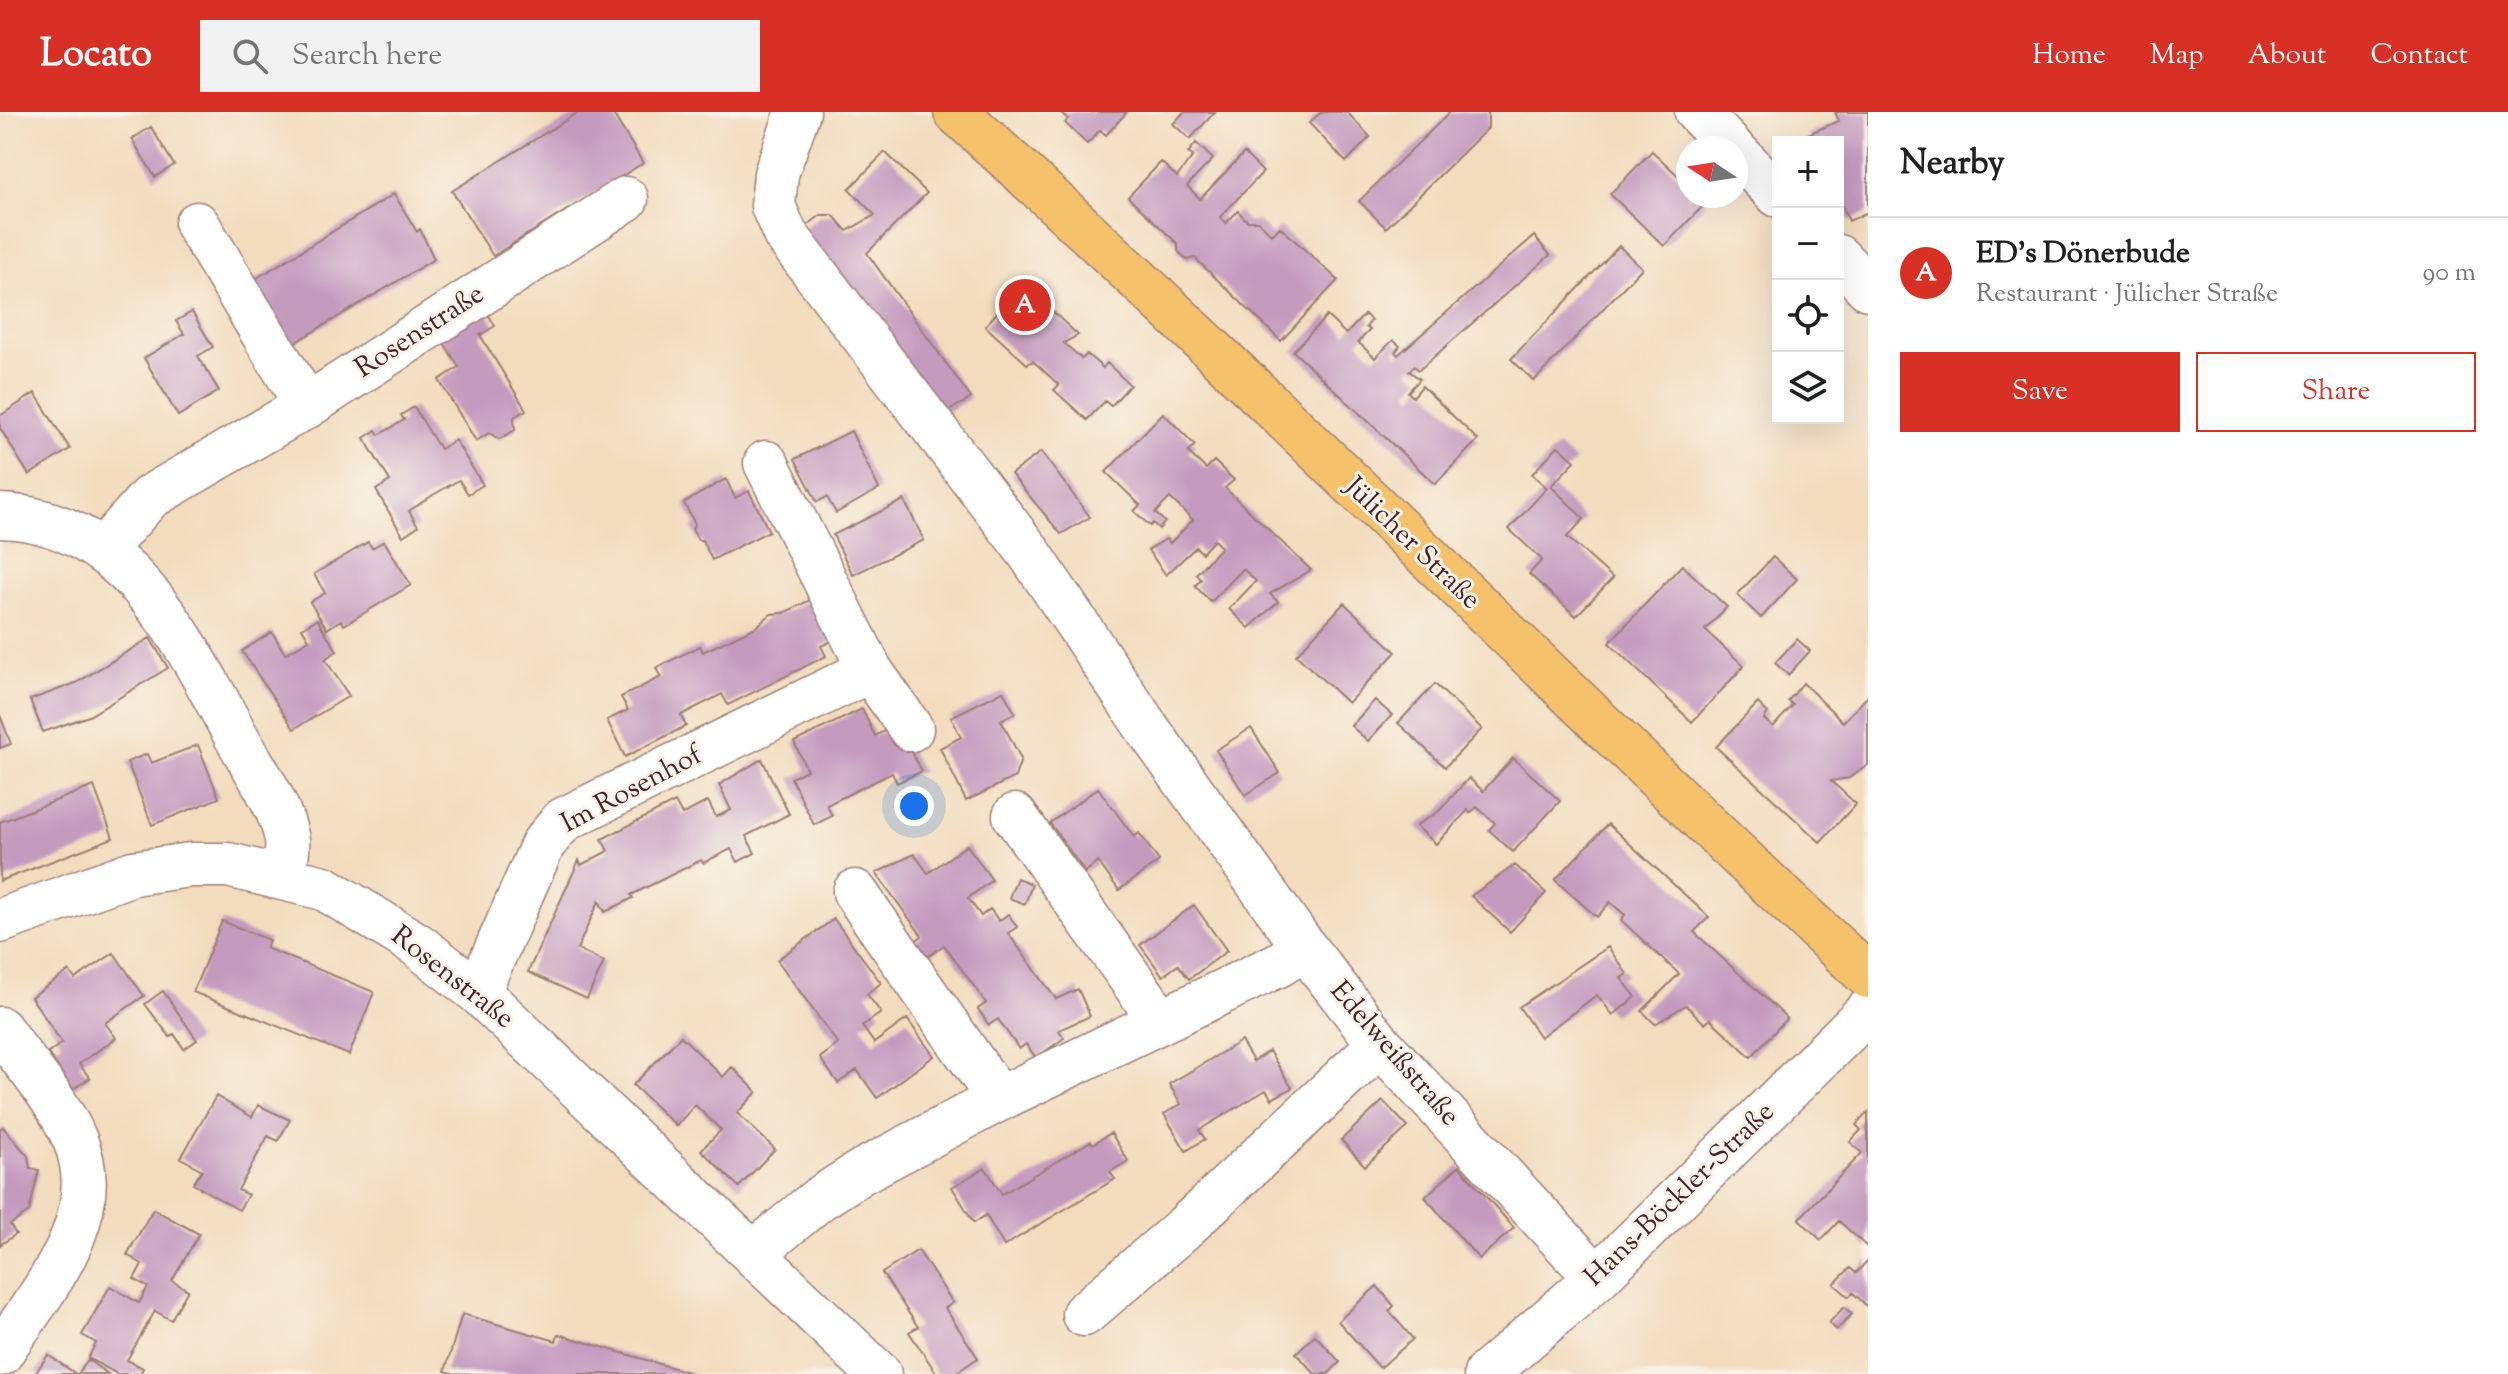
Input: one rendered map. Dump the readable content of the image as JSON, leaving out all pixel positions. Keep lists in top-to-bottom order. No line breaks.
{"streets":{"main road":["Jülicher Straße"],"street":["Rosenstraße","Im Rosenhof","Edelweißstraße","Hans-Böckler-Straße"]},"crossings":[["Rosenstraße","Im Rosenhof"],["Edelweißstraße","Hans-Böckler-Straße"]],"north":"left","page":{"header":"Locato","search":"Search here","nav":["Home","Map","About","Contact"],"heading":"Nearby","map_buttons":["+","−"],"list":[{"mark":"A","name":"ED's Dönerbude","note":"Restaurant · Jülicher Straße","value":"90 m"}],"pins":"A","buttons":["Save","Share"]}}
